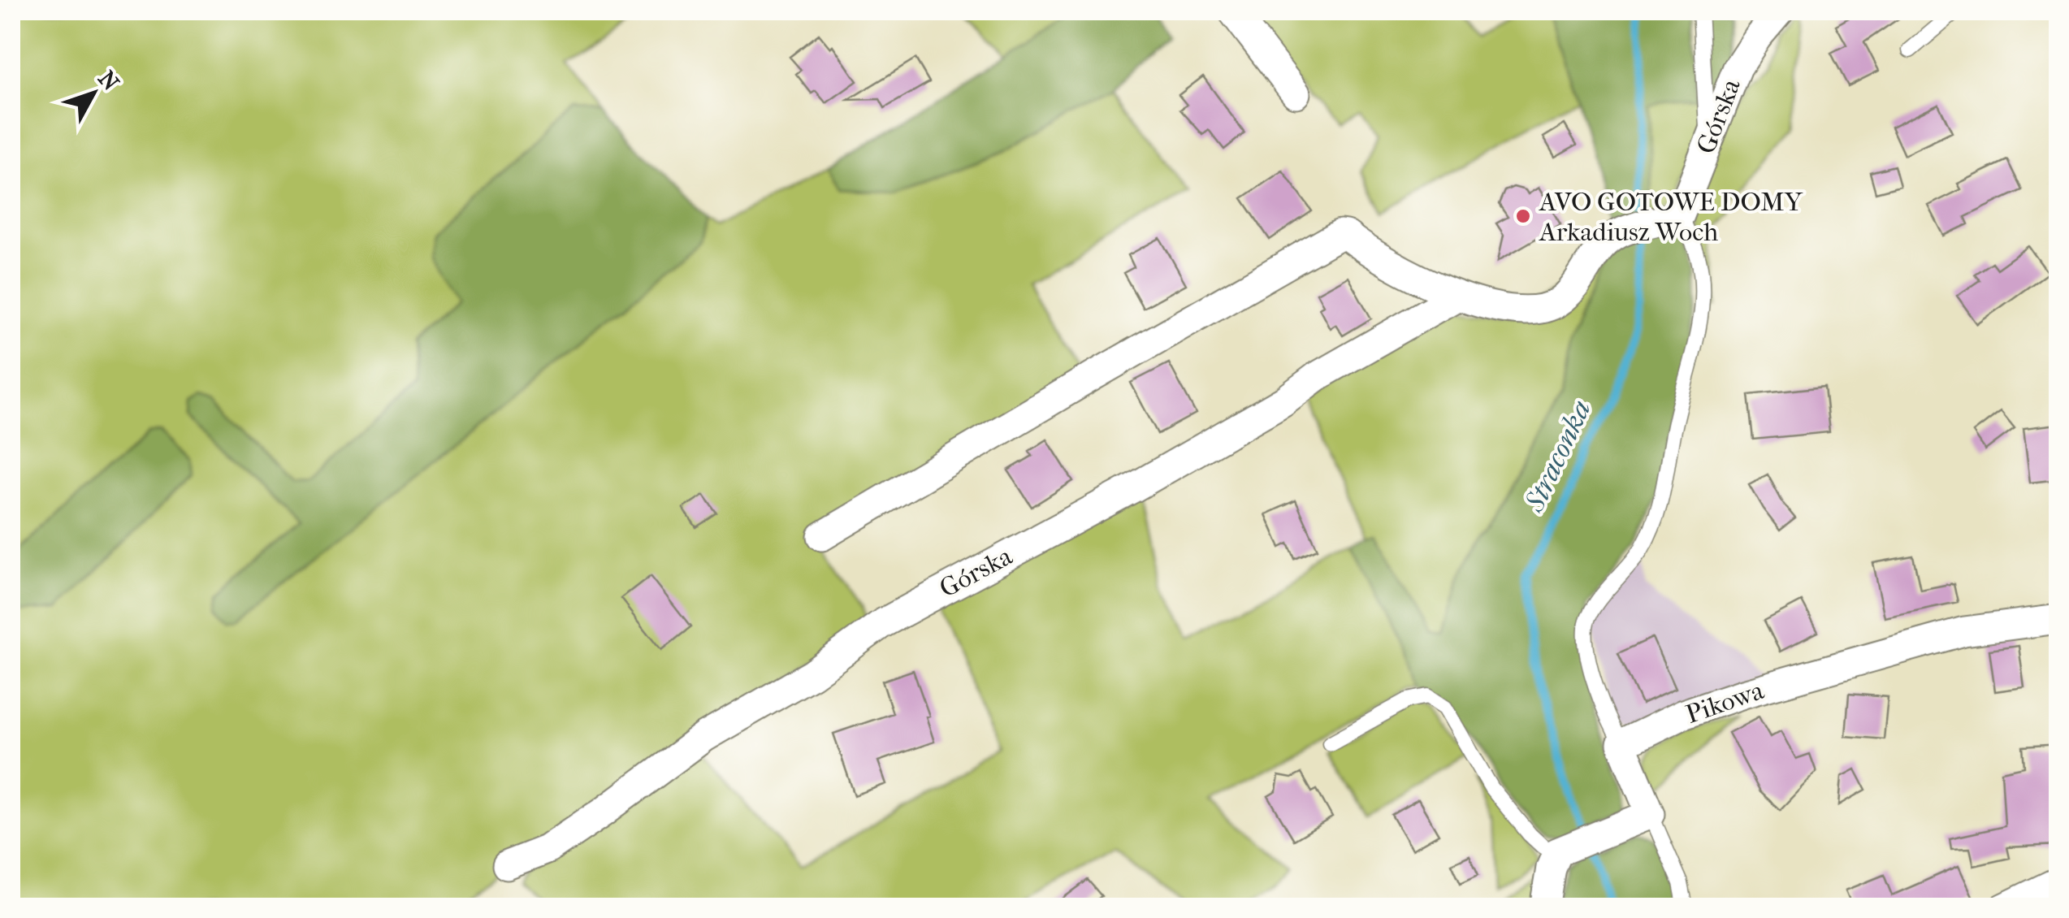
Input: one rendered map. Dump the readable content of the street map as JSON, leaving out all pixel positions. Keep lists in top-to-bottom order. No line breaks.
{"streets":{"street":["Górska","Pikowa"]},"water":["Straconka"],"places":["AVO GOTOWE DOMY Arkadiusz Woch"],"north":"top right"}
